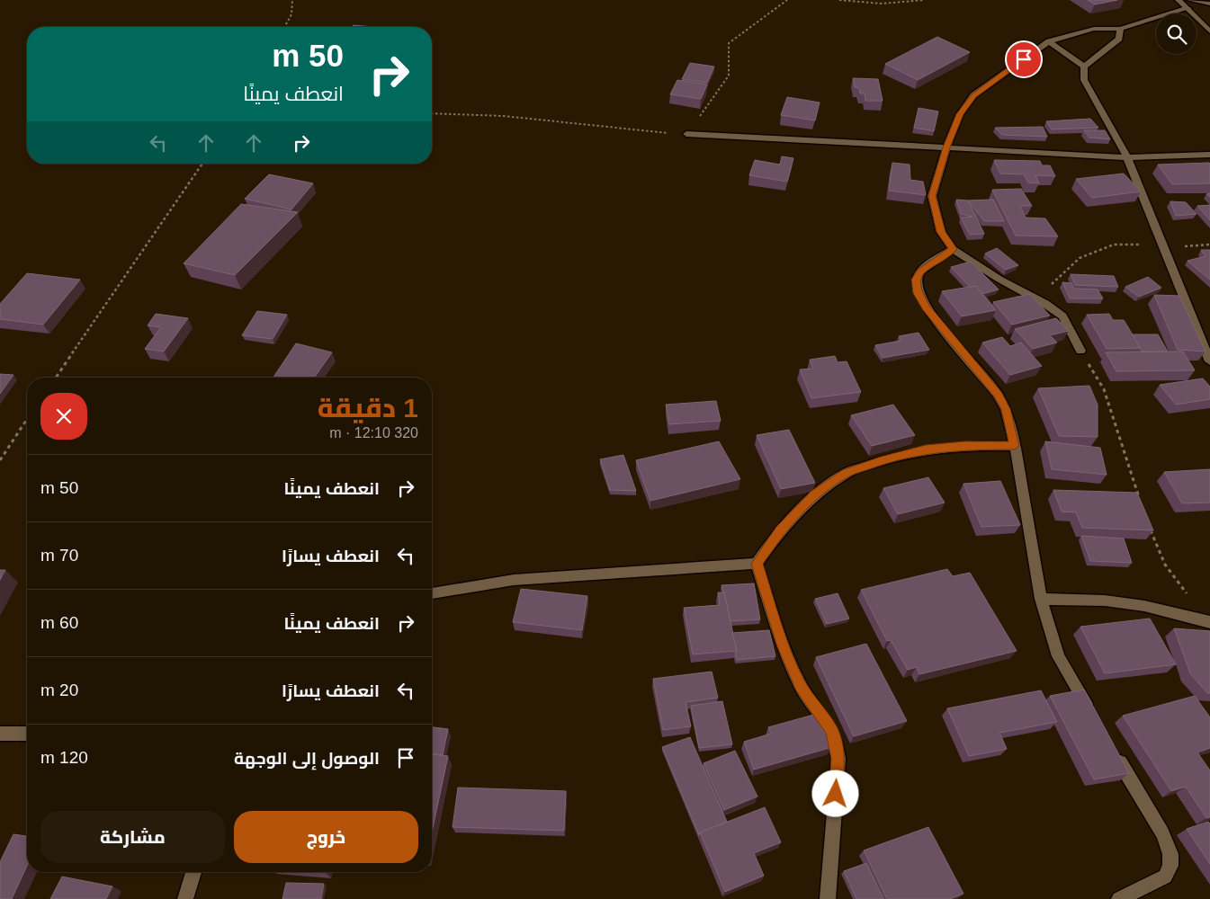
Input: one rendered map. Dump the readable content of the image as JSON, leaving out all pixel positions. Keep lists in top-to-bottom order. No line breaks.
{"page":{"turn":["50 m","انعطف يمينًا"],"heading":["1 دقيقة","320 m · 12:10"],"list":[{"name":"انعطف يمينًا","value":"50 m"},{"name":"انعطف يسارًا","value":"70 m"},{"name":"انعطف يمينًا","value":"60 m"},{"name":"انعطف يسارًا","value":"20 m"},{"name":"الوصول إلى الوجهة","value":"120 m"}],"buttons":["خروج","مشاركة"]}}
